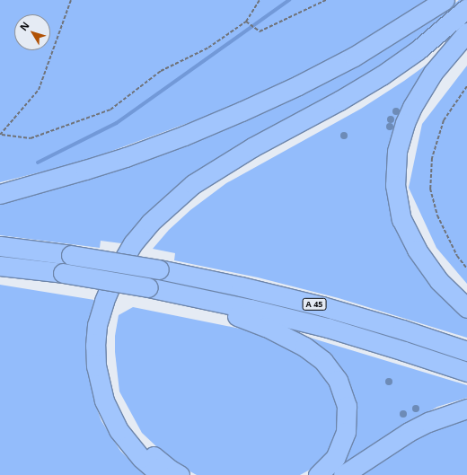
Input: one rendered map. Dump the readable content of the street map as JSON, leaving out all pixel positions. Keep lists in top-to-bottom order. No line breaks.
{"streets":{"highway":["A 45"]},"north":"top left"}
